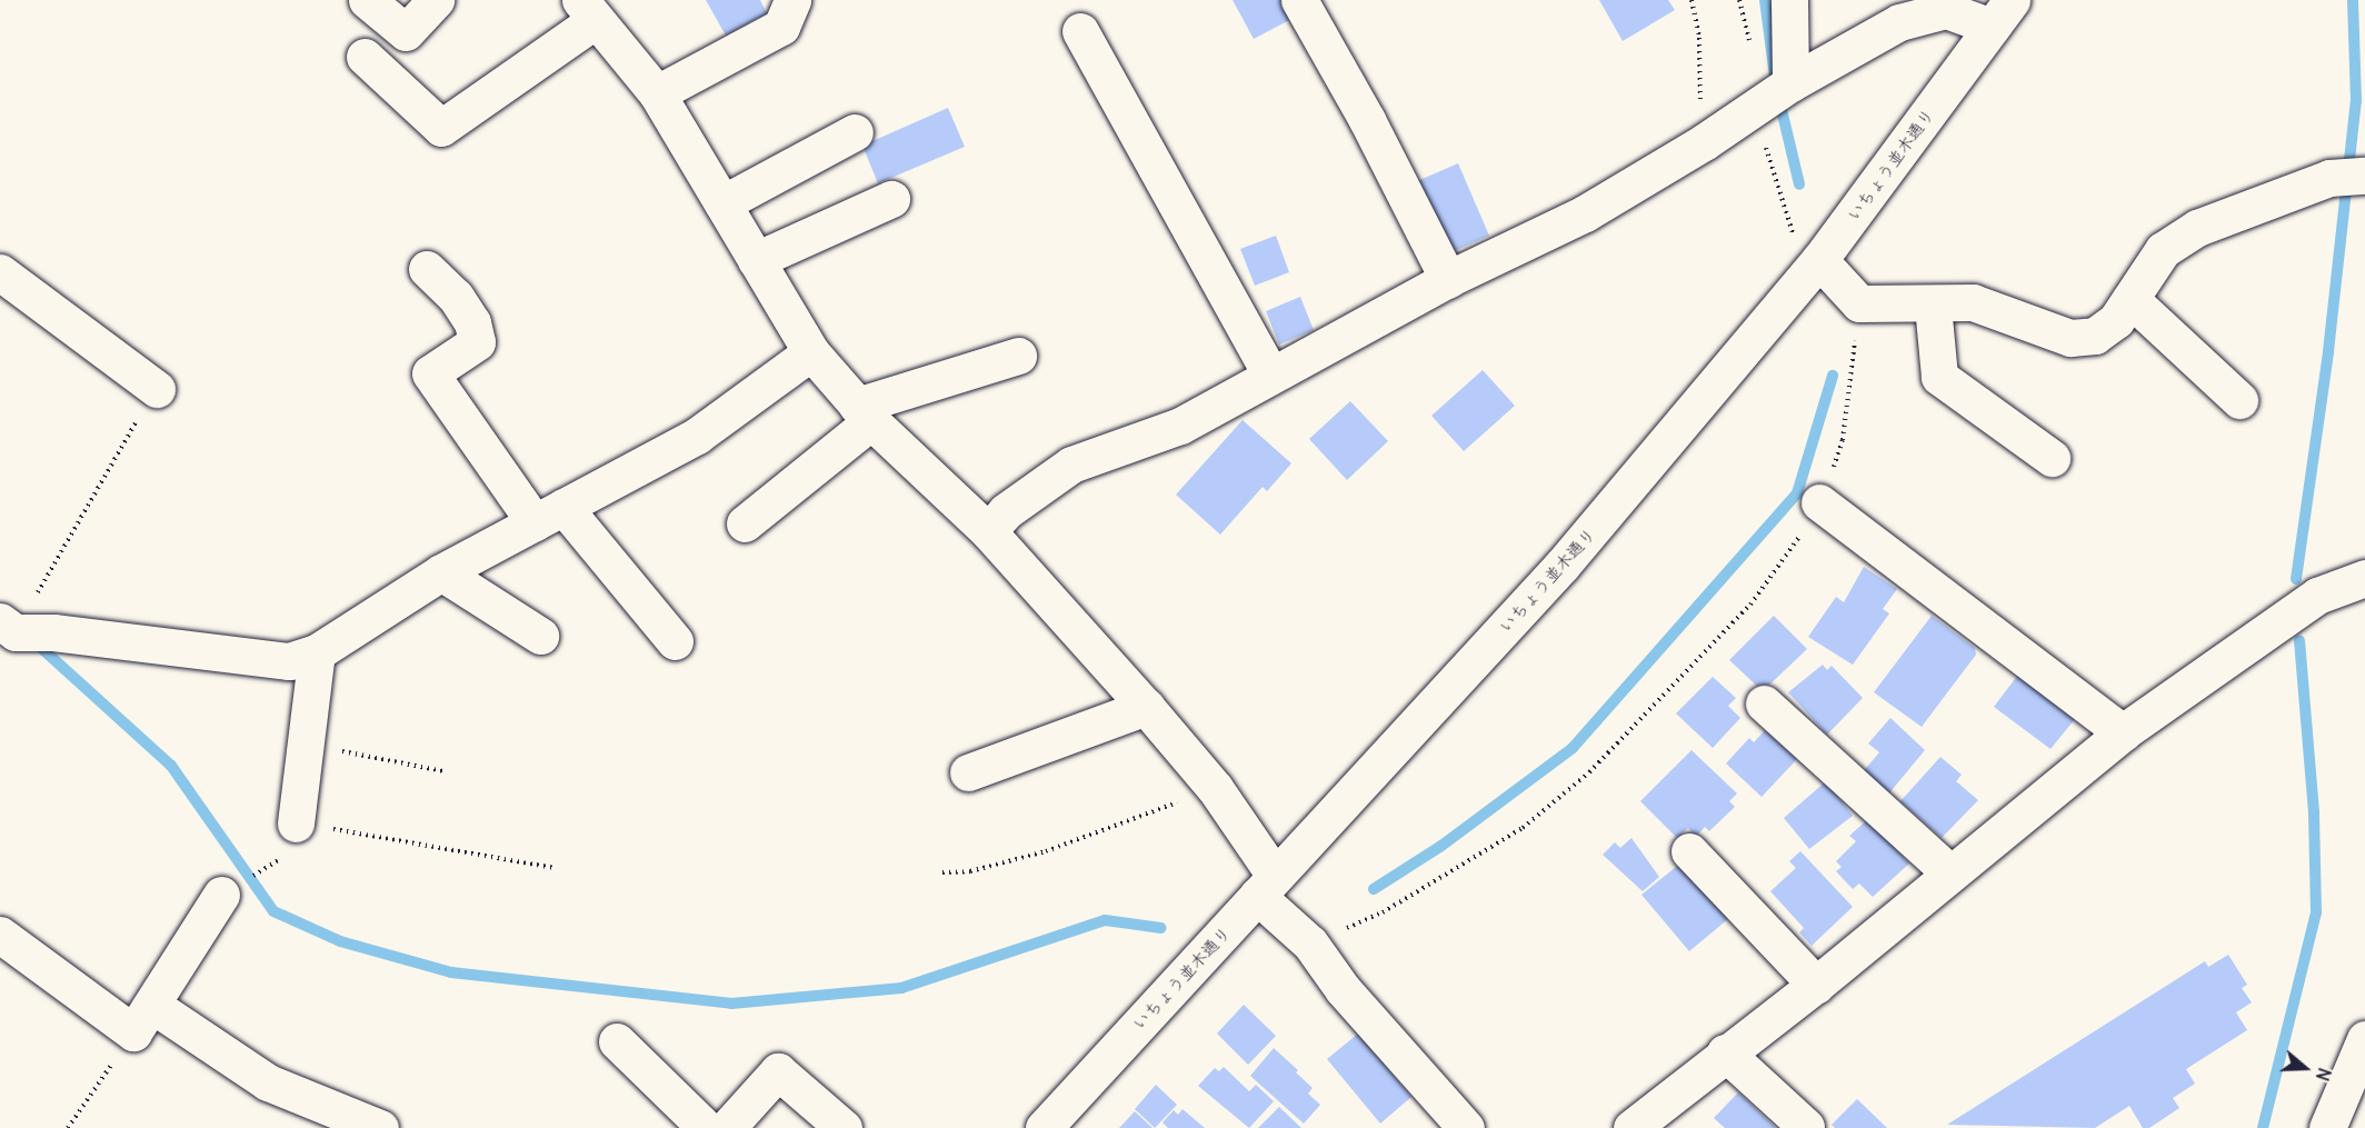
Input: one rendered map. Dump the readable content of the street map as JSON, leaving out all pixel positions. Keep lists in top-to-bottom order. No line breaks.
{"streets":{"street":["いちょう並木通り"]},"north":"right"}
